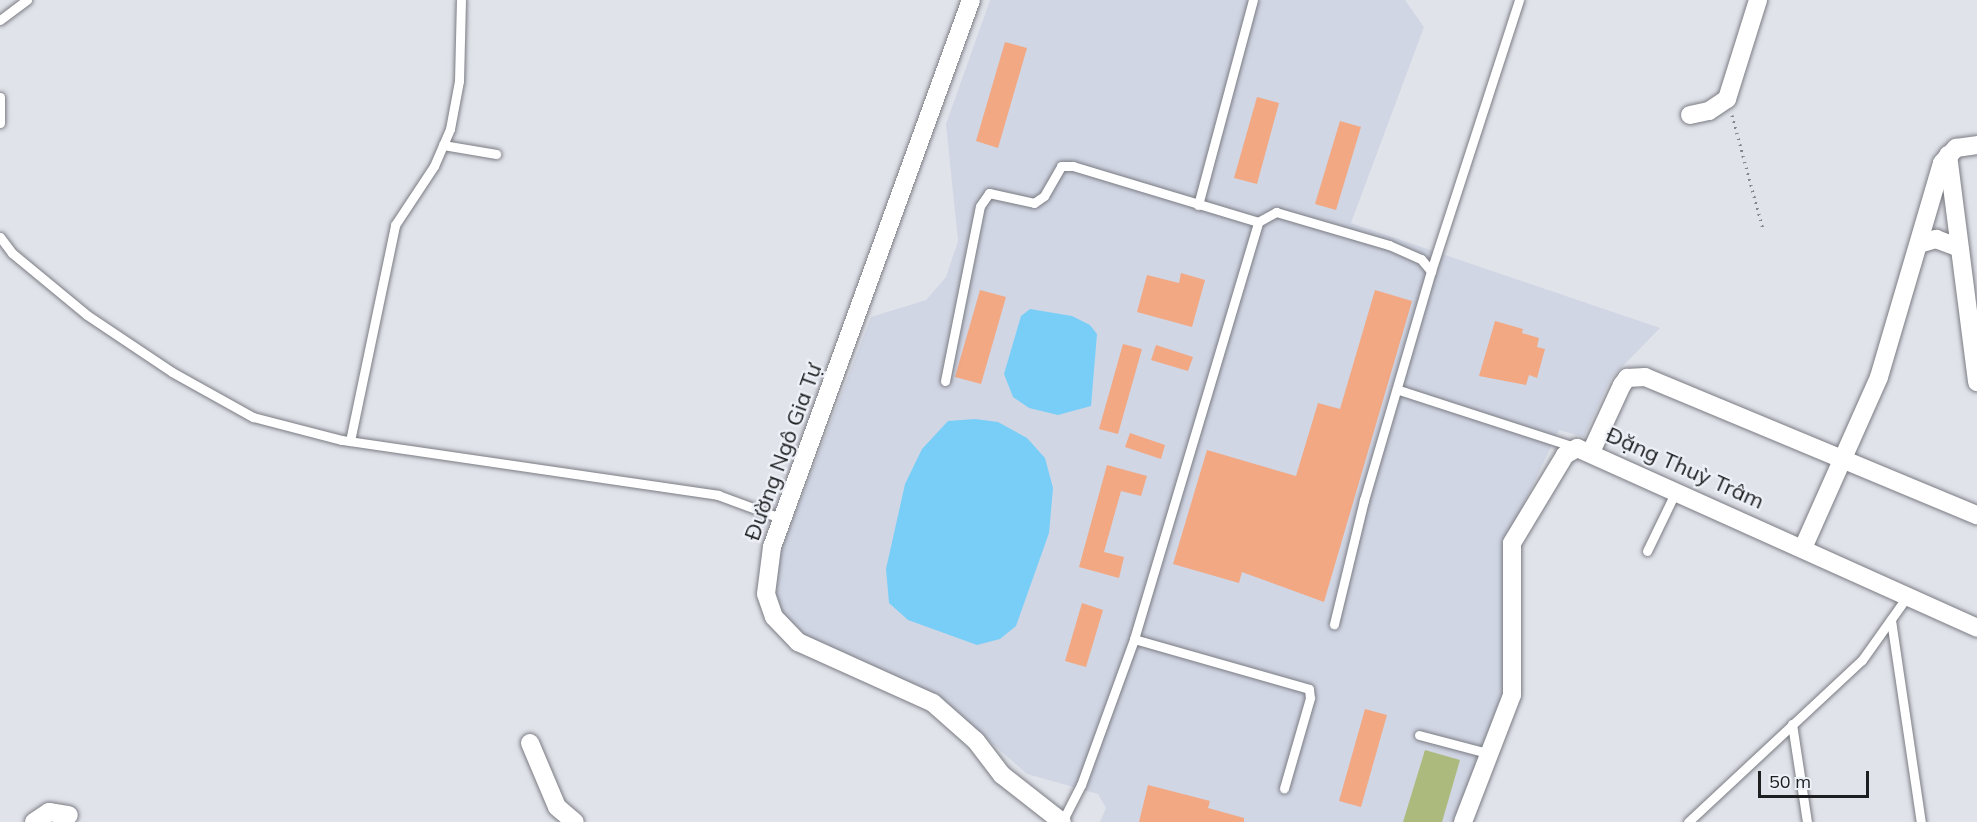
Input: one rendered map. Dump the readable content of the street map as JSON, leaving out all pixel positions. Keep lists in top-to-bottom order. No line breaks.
{"streets":{"street":["Đường Ngô Gia Tự","Đặng Thuỳ Trâm"]},"scale_bar":"50 m"}
